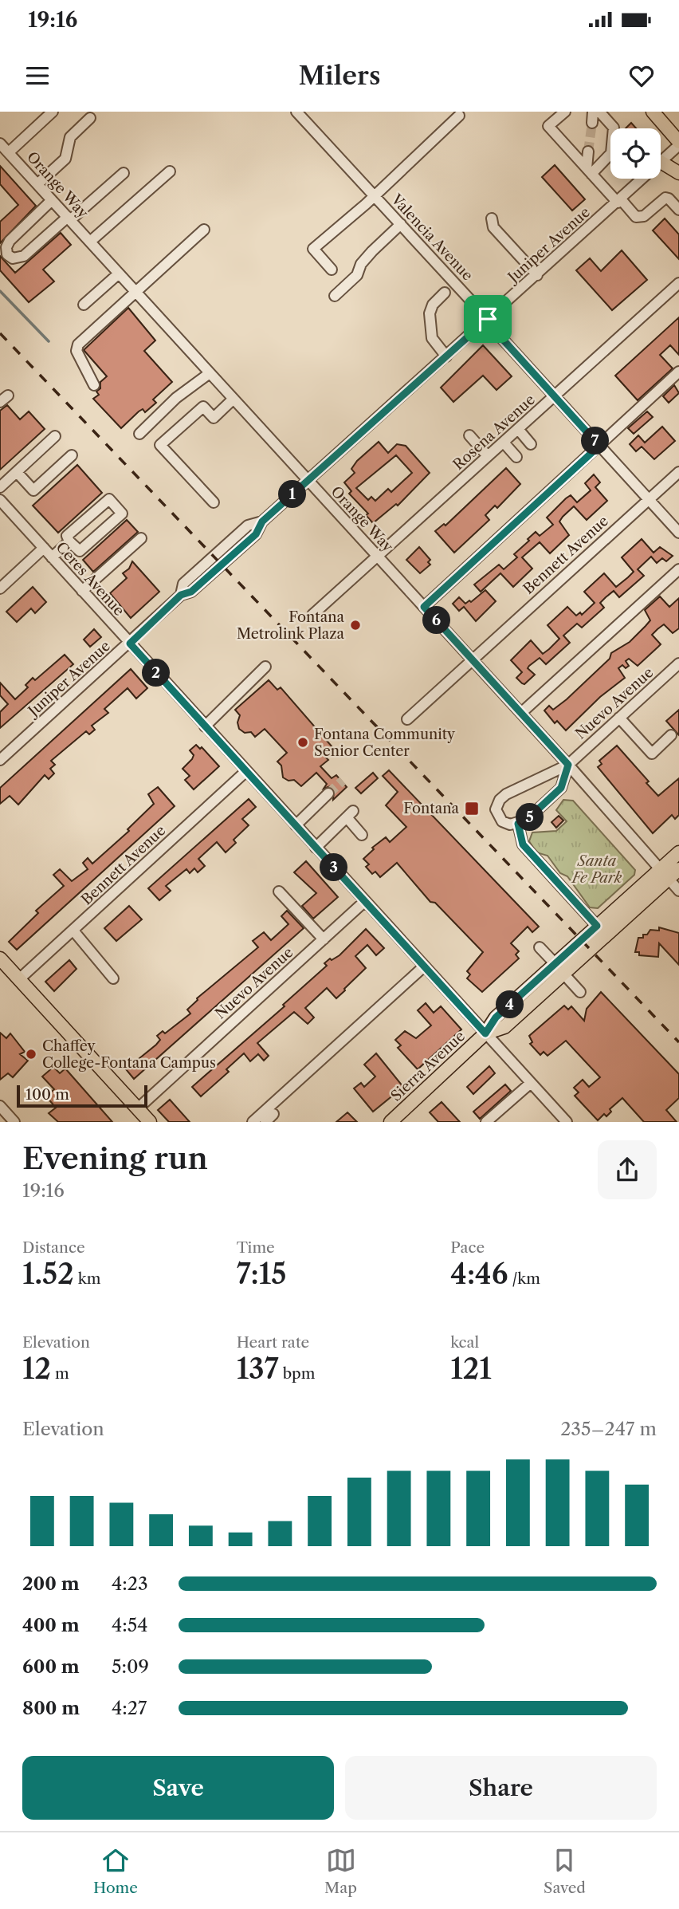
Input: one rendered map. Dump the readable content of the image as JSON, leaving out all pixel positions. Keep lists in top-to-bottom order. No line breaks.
{"streets":{"main road":["Sierra Avenue"],"street":["Orange Way","Valencia Avenue","Juniper Avenue","Rosena Avenue","Bennett Avenue","Ceres Avenue","Nuevo Avenue"]},"crossings":[["Orange Way","Juniper Avenue"],["Orange Way","Rosena Avenue"],["Orange Way","Bennett Avenue"],["Orange Way","Nuevo Avenue"],["Orange Way","Sierra Avenue"],["Valencia Avenue","Juniper Avenue"],["Valencia Avenue","Rosena Avenue"],["Valencia Avenue","Bennett Avenue"],["Juniper Avenue","Ceres Avenue"],["Bennett Avenue","Ceres Avenue"],["Ceres Avenue","Nuevo Avenue"],["Ceres Avenue","Sierra Avenue"]],"parks":["Santa Fe Park"],"places":{"other":["Fontana Metrolink Plaza","Fontana Community Senior Center","Chaffey College-Fontana Campus"],"transit":["Fontana"]},"scale_bar":"100 m","page":{"status":"19:16","header":"Milers","pins":["7","1","6","2","5","3","4"],"scale":"100 m","heading":["Evening run","19:16"],"stats":[["Distance","1.52 km"],["Time","7:15"],["Pace","4:46 /km"],["Elevation","12 m"],["Heart rate","137 bpm"],["kcal","121"]],"chart":["Elevation","235–247 m"],"list":[{"name":"200 m","note":"4:23"},{"name":"400 m","note":"4:54"},{"name":"600 m","note":"5:09"},{"name":"800 m","note":"4:27"}],"buttons":["Save","Share"],"tabs":["Home","Map","Saved"]}}
